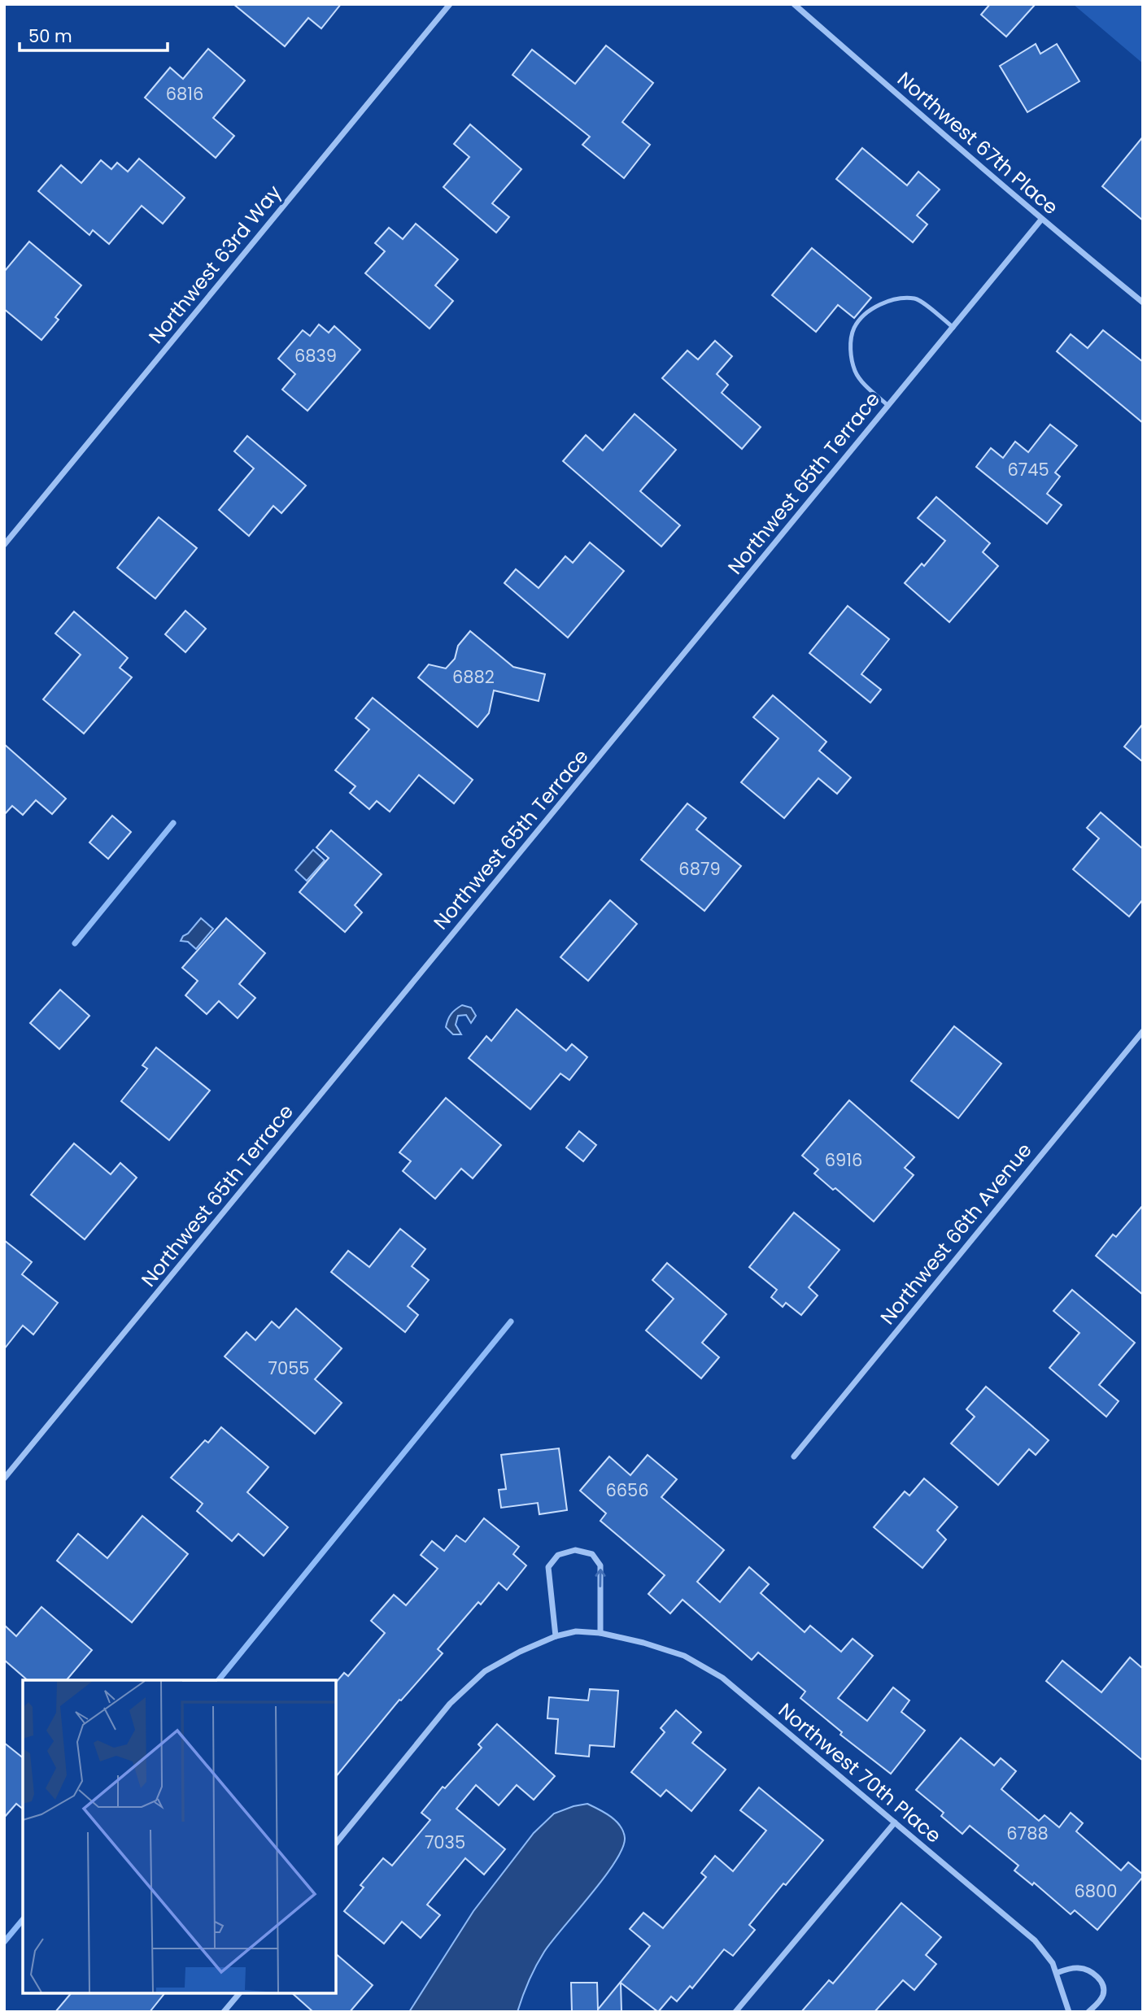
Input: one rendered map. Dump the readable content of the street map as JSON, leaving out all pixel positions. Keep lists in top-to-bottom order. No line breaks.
{"streets":{"street":["Northwest 67th Place","Northwest 63rd Way","Northwest 65th Terrace","Northwest 66th Avenue","Northwest 70th Place"]},"crossings":[["Northwest 67th Place","Northwest 65th Terrace"]],"house_numbers":["6816","6839","6745","6882","6879","6916","7055","6656","6788","7035","6800"],"scale_bar":"50 m"}
